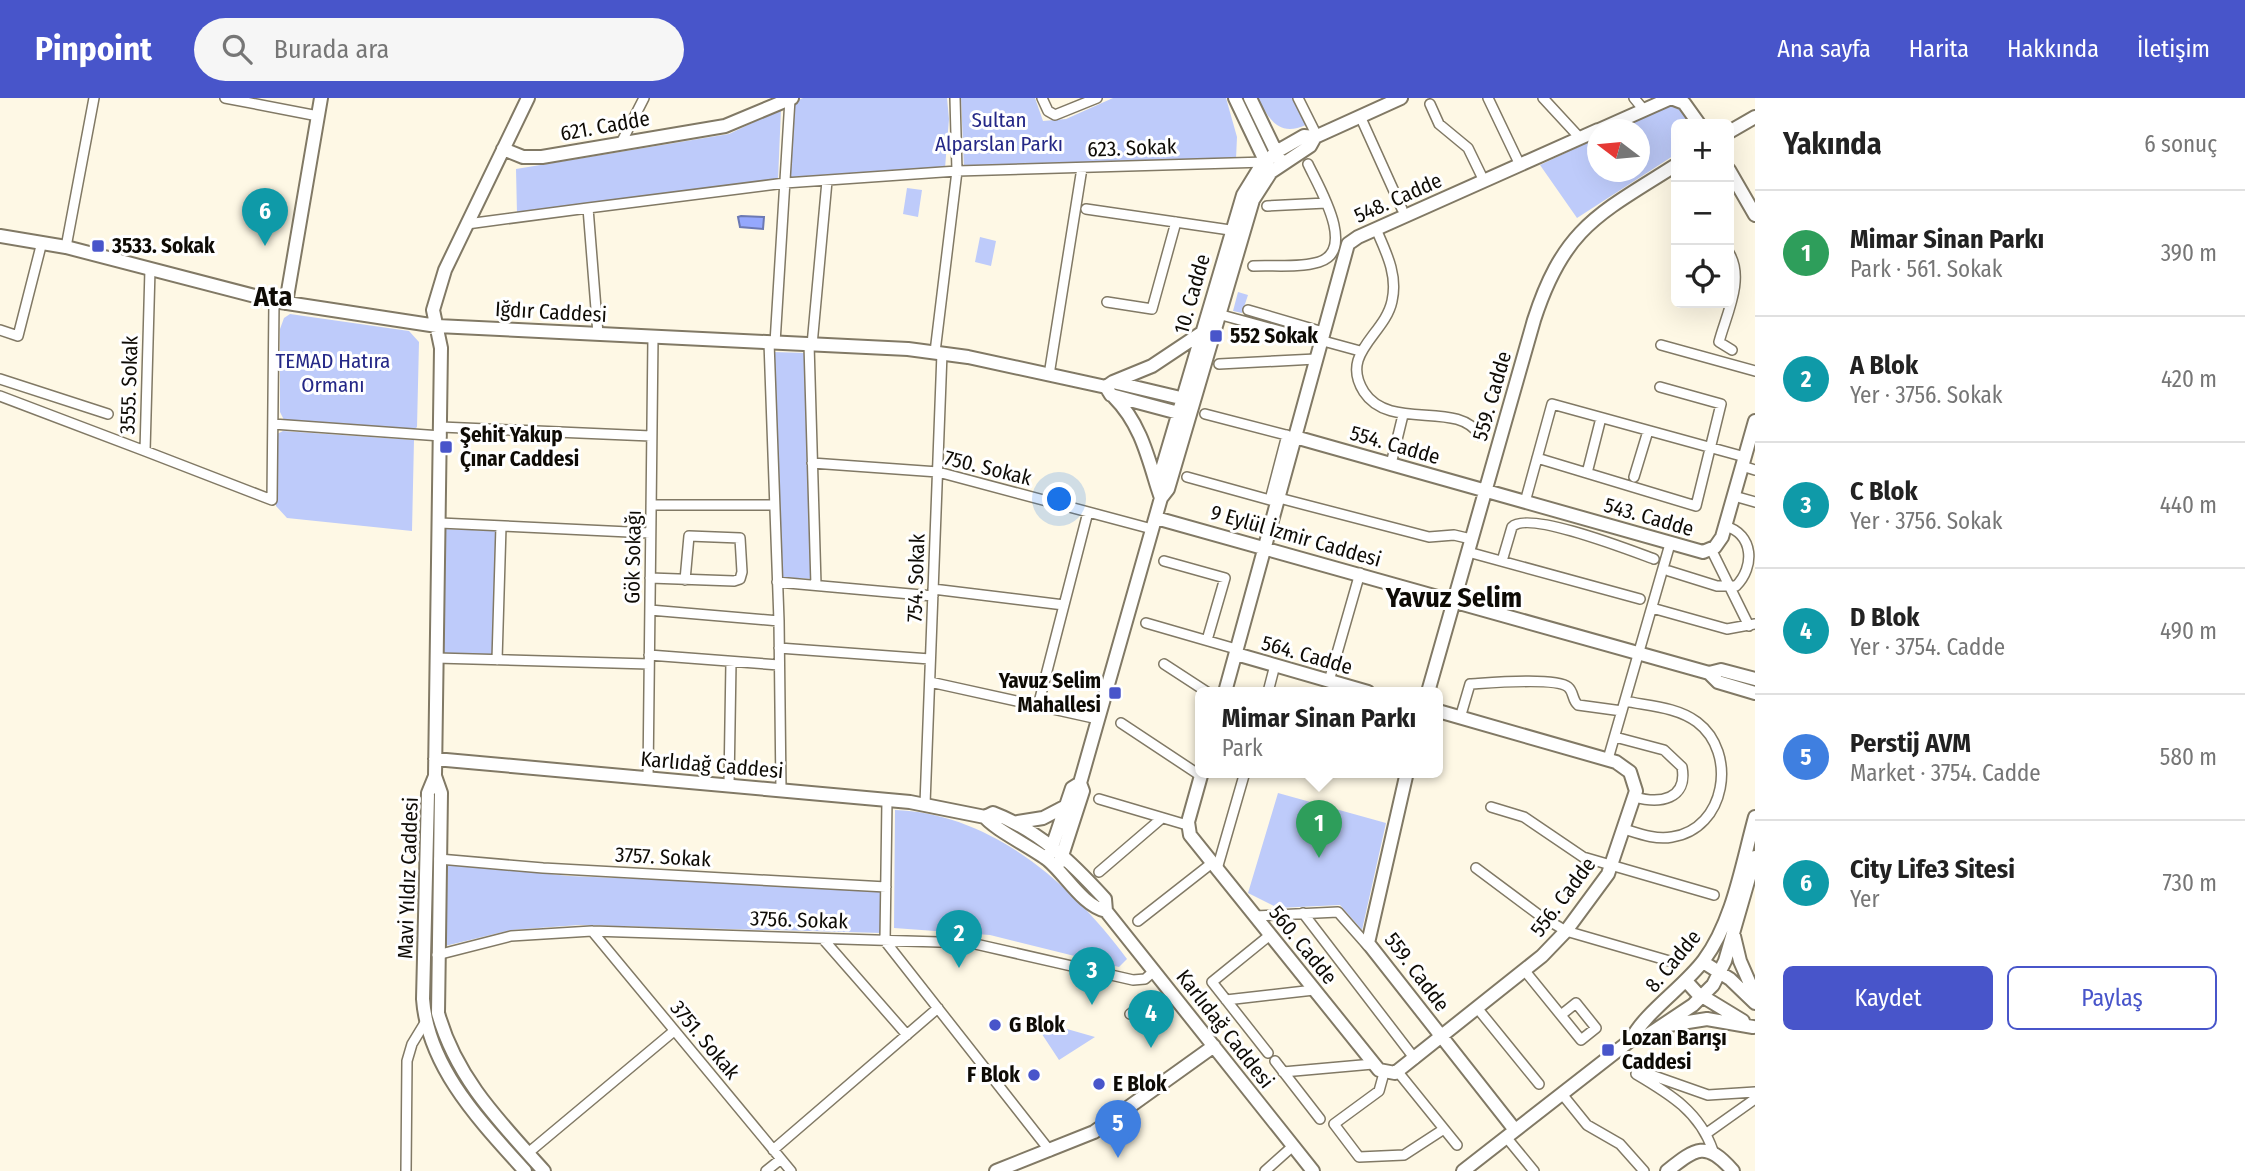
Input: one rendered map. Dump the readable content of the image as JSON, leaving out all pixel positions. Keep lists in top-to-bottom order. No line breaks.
{"streets":{"main road":["621. Cadde","548. Cadde","10. Cadde","Iğdır Caddesi","559. Cadde","554. Cadde","543. Cadde","9 Eylül İzmir Caddesi","564. Cadde","Karlıdağ Caddesi","Mavi Yıldız Caddesi","556. Cadde","560. Cadde","8. Cadde"],"street":["623. Sokak","3555. Sokak","750. Sokak","Gök Sokağı","754. Sokak","3757. Sokak","3756. Sokak","3751. Sokak"]},"crossings":[["623. Sokak","10. Cadde"],["623. Sokak","754. Sokak"],["10. Cadde","Iğdır Caddesi"],["10. Cadde","750. Sokak"],["10. Cadde","9 Eylül İzmir Caddesi"],["10. Cadde","Karlıdağ Caddesi"],["Iğdır Caddesi","3555. Sokak"],["Iğdır Caddesi","Gök Sokağı"],["Iğdır Caddesi","754. Sokak"],["559. Cadde","554. Cadde"],["559. Cadde","543. Cadde"],["559. Cadde","9 Eylül İzmir Caddesi"],["559. Cadde","556. Cadde"],["559. Cadde","8. Cadde"],["554. Cadde","543. Cadde"],["750. Sokak","9 Eylül İzmir Caddesi"],["750. Sokak","754. Sokak"],["Gök Sokağı","Karlıdağ Caddesi"],["754. Sokak","Karlıdağ Caddesi"],["Karlıdağ Caddesi","3756. Sokak"],["3757. Sokak","Mavi Yıldız Caddesi"],["Mavi Yıldız Caddesi","3756. Sokak"],["3756. Sokak","3751. Sokak"]],"districts":["Ata","Yavuz Selim"],"parks":["Sultan Alparslan Parkı","TEMAD Hatıra Ormanı"],"places":{"transit":["3533. Sokak","552 Sokak","Şehit Yakup Çınar Caddesi","Yavuz Selim Mahallesi","Lozan Barışı Caddesi"],"other":["G Blok","F Blok","E Blok"]},"north":"left","page":{"header":"Pinpoint","search":"Burada ara","nav":["Ana sayfa","Harita","Hakkında","İletişim"],"heading":["Yakında","6 sonuç"],"map_buttons":["+","−"],"pins":["6","1","2","3","4","5"],"list":[{"mark":"1","name":"Mimar Sinan Parkı","note":"Park · 561. Sokak","value":"390 m"},{"mark":"2","name":"A Blok","note":"Yer · 3756. Sokak","value":"420 m"},{"mark":"3","name":"C Blok","note":"Yer · 3756. Sokak","value":"440 m"},{"mark":"4","name":"D Blok","note":"Yer · 3754. Cadde","value":"490 m"},{"mark":"5","name":"Perstij AVM","note":"Market · 3754. Cadde","value":"580 m"},{"mark":"6","name":"City Life3 Sitesi","note":"Yer","value":"730 m"}],"popup":["Mimar Sinan Parkı","Park"],"buttons":["Kaydet","Paylaş"]}}
